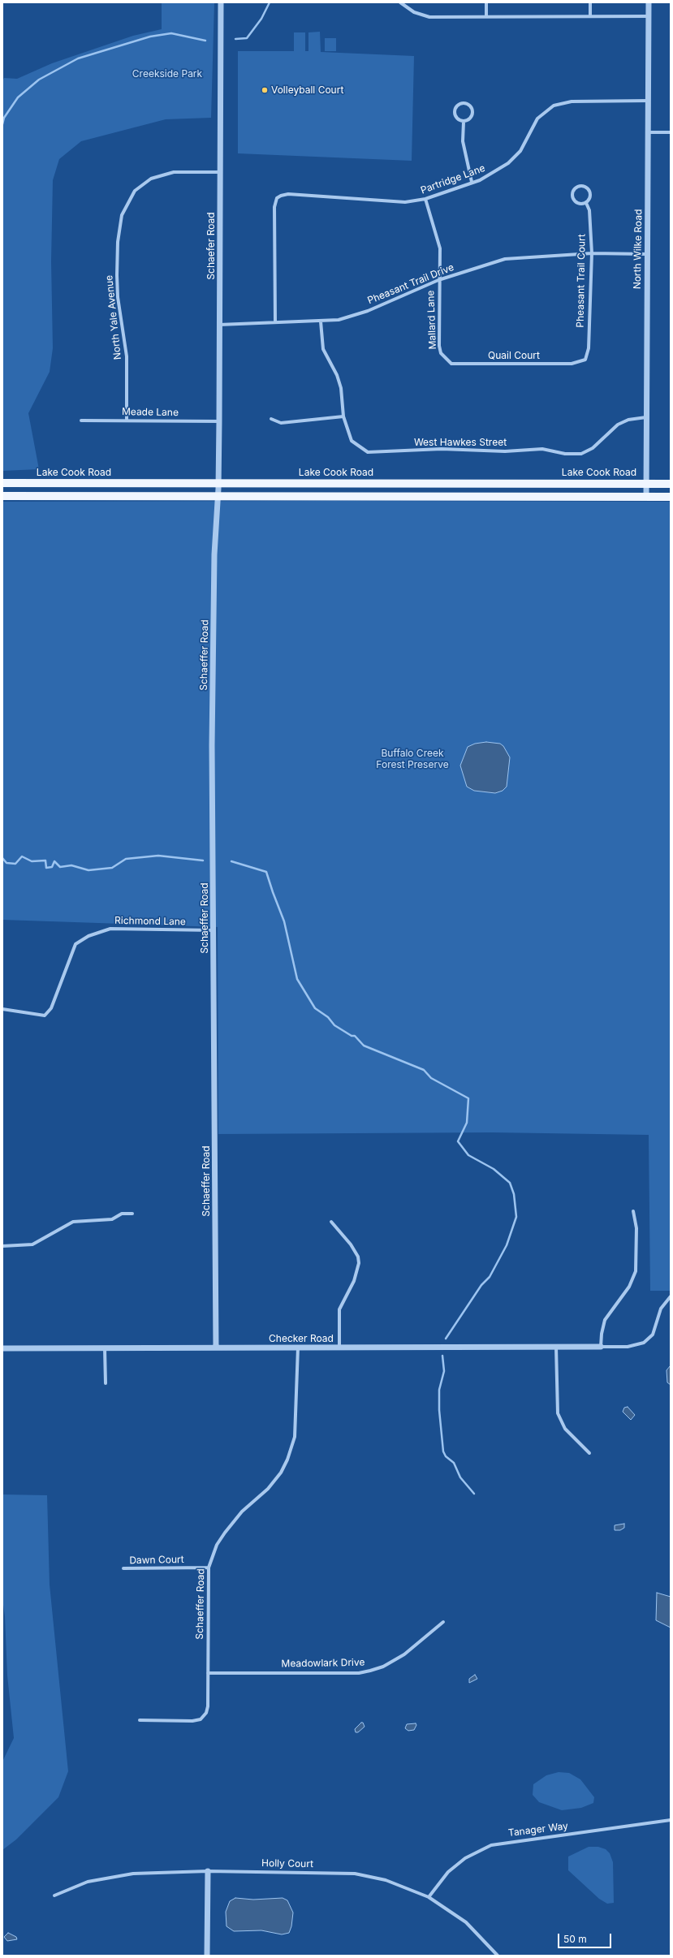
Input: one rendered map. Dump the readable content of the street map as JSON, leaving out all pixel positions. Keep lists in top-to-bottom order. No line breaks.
{"streets":{"main road":["Lake Cook Road"],"street":["Partridge Lane","Schaefer Road","North Wilke Road","Pheasant Trail Court","Pheasant Trail Drive","North Yale Avenue","Mallard Lane","Quail Court","Meade Lane","West Hawkes Street","Schaeffer Road","Richmond Lane","Checker Road","Dawn Court","Meadowlark Drive","Tanager Way","Holly Court"]},"crossings":[["Partridge Lane","North Wilke Road"],["Partridge Lane","Pheasant Trail Drive"],["Partridge Lane","Mallard Lane"],["Schaefer Road","Pheasant Trail Drive"],["Schaefer Road","North Yale Avenue"],["Schaefer Road","Meade Lane"],["Schaefer Road","Lake Cook Road"],["Schaefer Road","Schaeffer Road"],["North Wilke Road","Pheasant Trail Drive"],["North Wilke Road","West Hawkes Street"],["North Wilke Road","Lake Cook Road"],["Pheasant Trail Court","Pheasant Trail Drive"],["Pheasant Trail Court","Quail Court"],["Pheasant Trail Drive","Mallard Lane"],["Pheasant Trail Drive","West Hawkes Street"],["North Yale Avenue","Meade Lane"],["Mallard Lane","Quail Court"],["Lake Cook Road","Schaeffer Road"],["Schaeffer Road","Richmond Lane"],["Schaeffer Road","Checker Road"],["Schaeffer Road","Dawn Court"],["Schaeffer Road","Meadowlark Drive"],["Tanager Way","Holly Court"]],"parks":["Creekside Park","Buffalo Creek Forest Preserve"],"places":["Volleyball Court"],"scale_bar":"50 m"}
